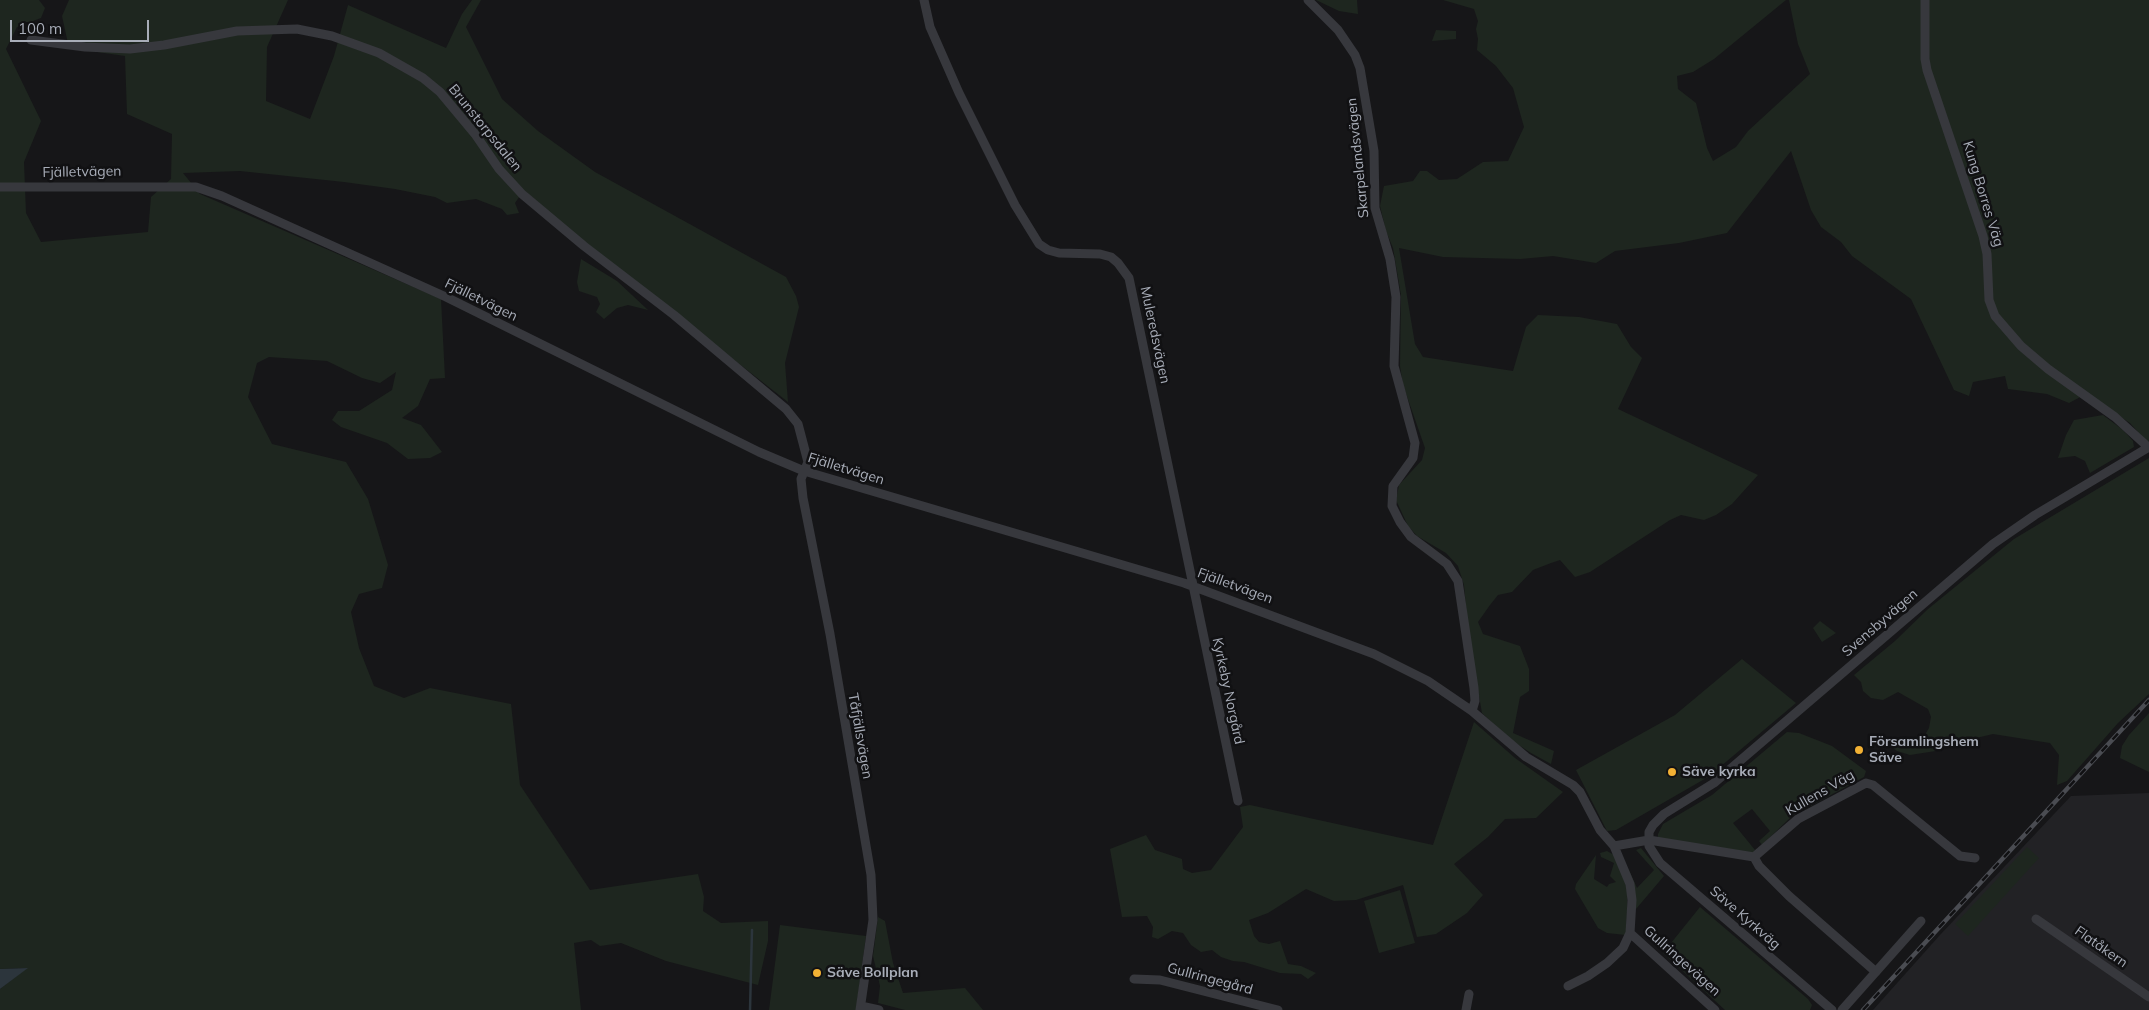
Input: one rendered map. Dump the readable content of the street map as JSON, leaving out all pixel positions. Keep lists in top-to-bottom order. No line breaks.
{"streets":{"street":["Brunstorpsdalen","Skarpelandsvägen","Fjälletvägen","Kung Borres Väg","Muleredsvägen","Svensbyvägen","Kyrkeby Norgård","Tåfjällsvägen","Kullens Väg","Säve Kyrkväg","Flatåkern","Gullringevägen","Gullringegård"]},"crossings":[["Brunstorpsdalen","Fjälletvägen"],["Brunstorpsdalen","Tåfjällsvägen"],["Skarpelandsvägen","Fjälletvägen"],["Fjälletvägen","Muleredsvägen"],["Fjälletvägen","Kyrkeby Norgård"],["Fjälletvägen","Tåfjällsvägen"],["Fjälletvägen","Gullringevägen"],["Kung Borres Väg","Svensbyvägen"],["Muleredsvägen","Kyrkeby Norgård"],["Svensbyvägen","Säve Kyrkväg"]],"places":["Församlingshem Säve","Säve kyrka","Säve Bollplan"],"scale_bar":"100 m"}
